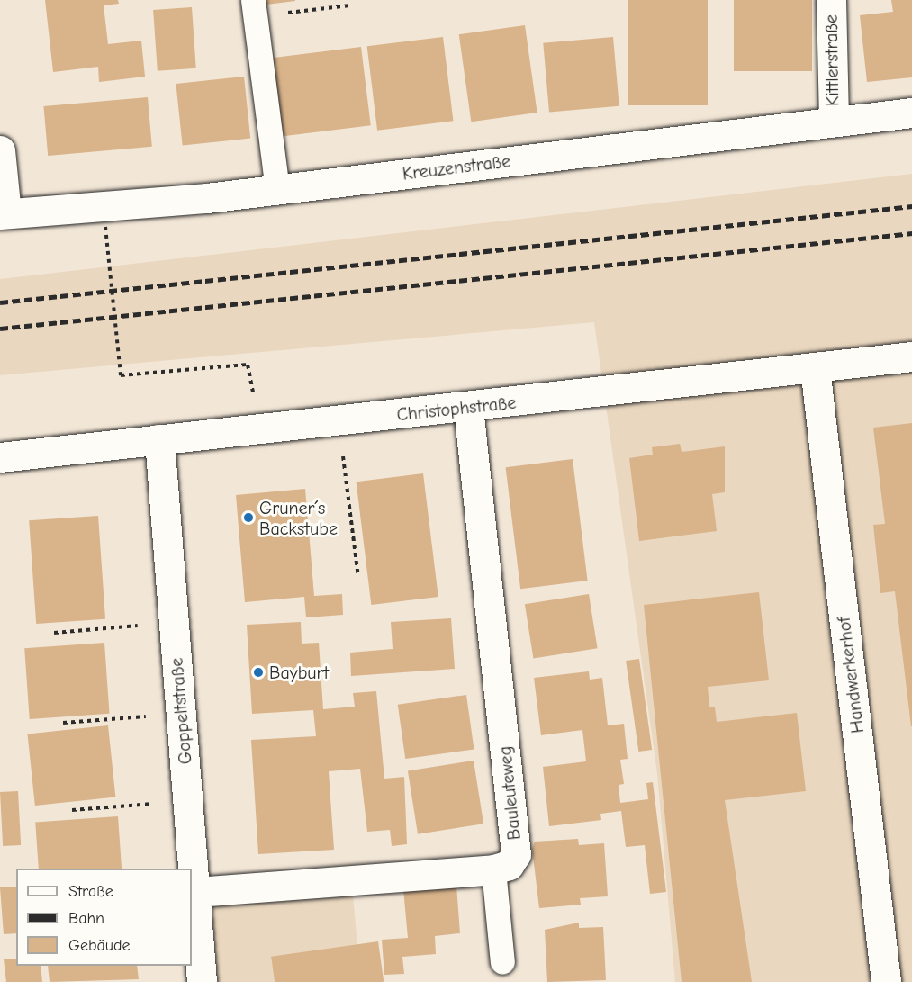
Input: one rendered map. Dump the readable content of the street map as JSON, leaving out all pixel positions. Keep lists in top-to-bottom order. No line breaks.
{"streets":{"street":["Kittlerstraße","Kreuzenstraße","Christophstraße","Handwerkerhof","Goppeltstraße","Bauleuteweg"]},"crossings":[["Kittlerstraße","Kreuzenstraße"],["Christophstraße","Handwerkerhof"],["Christophstraße","Goppeltstraße"],["Christophstraße","Bauleuteweg"],["Goppeltstraße","Bauleuteweg"]],"places":["Gruner´s Backstube","Bayburt"],"legend":["Straße","Bahn","Gebäude"]}
